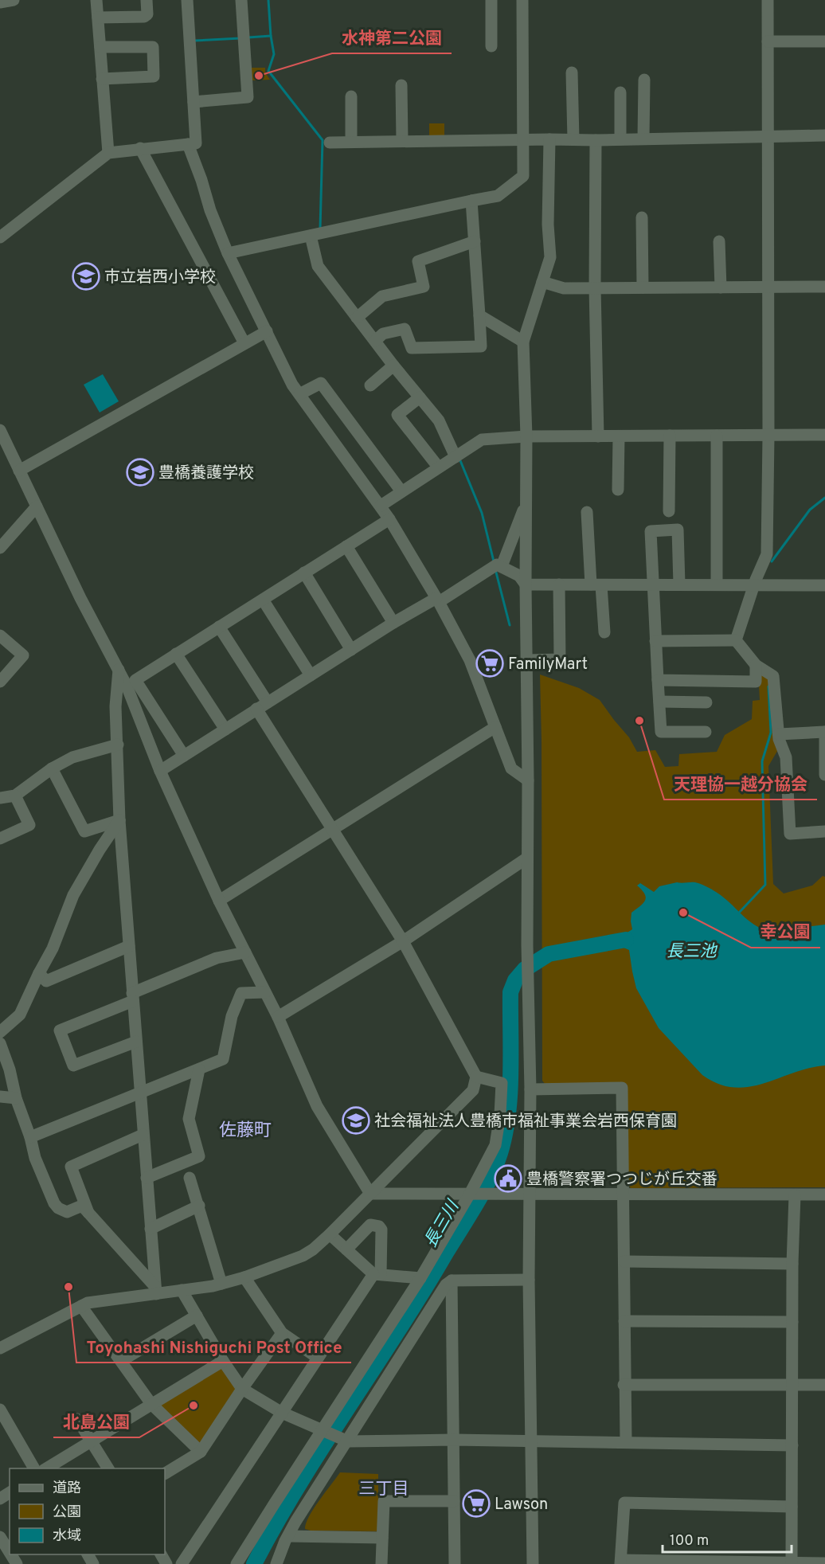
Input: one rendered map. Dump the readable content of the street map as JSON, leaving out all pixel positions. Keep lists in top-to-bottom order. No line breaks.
{"districts":["佐藤町","三丁目"],"water":["長三池","長三川"],"places":{"other":["水神第二公園","天理協一越分協会","幸公園","Toyohashi Nishiguchi Post Office","北島公園"],"school or university":["市立岩西小学校","豊橋養護学校","社会福祉法人豊橋市福祉事業会岩西保育園"],"supermarket":["FamilyMart","Lawson"],"public building":["豊橋警察署つつじが丘交番"]},"legend":["道路","公園","水域"],"scale_bar":"100 m"}
